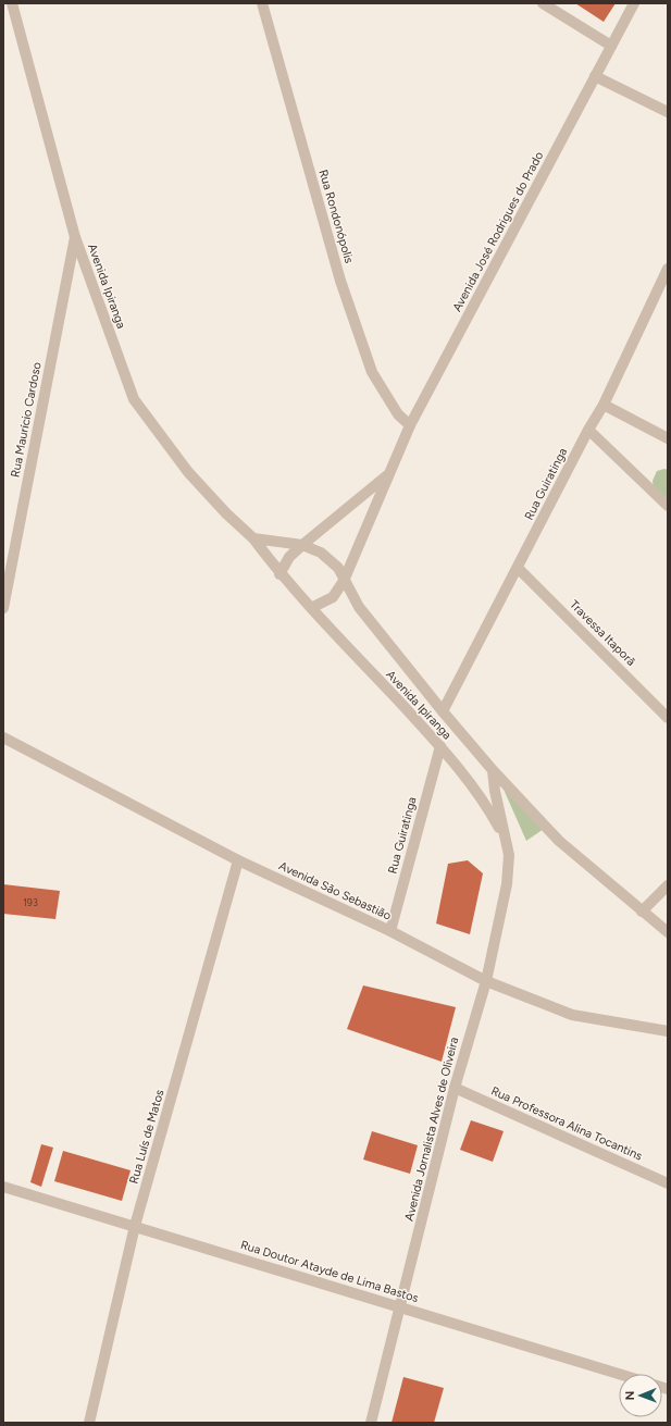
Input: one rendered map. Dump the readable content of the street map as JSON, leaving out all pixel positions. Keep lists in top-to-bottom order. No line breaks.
{"streets":{"street":["Rua Rondonópolis","Avenida José Rodrigues do Prado","Avenida Ipiranga","Rua Maurício Cardoso","Rua Guiratinga","Travessa Itaporã","Avenida São Sebastião","Rua Professora Alina Tocantins","Avenida Jornalista Alves de Oliveira","Rua Luís de Matos","Rua Doutor Atayde de Lima Bastos"]},"crossings":[["Rua Rondonópolis","Avenida José Rodrigues do Prado"],["Avenida José Rodrigues do Prado","Avenida Ipiranga"],["Avenida Ipiranga","Rua Maurício Cardoso"],["Avenida Ipiranga","Rua Guiratinga"],["Avenida Ipiranga","Avenida Jornalista Alves de Oliveira"],["Rua Guiratinga","Travessa Itaporã"],["Rua Guiratinga","Avenida São Sebastião"],["Avenida São Sebastião","Avenida Jornalista Alves de Oliveira"],["Avenida São Sebastião","Rua Luís de Matos"],["Rua Professora Alina Tocantins","Avenida Jornalista Alves de Oliveira"],["Avenida Jornalista Alves de Oliveira","Rua Doutor Atayde de Lima Bastos"],["Rua Luís de Matos","Rua Doutor Atayde de Lima Bastos"]],"house_numbers":["193"],"north":"left"}
